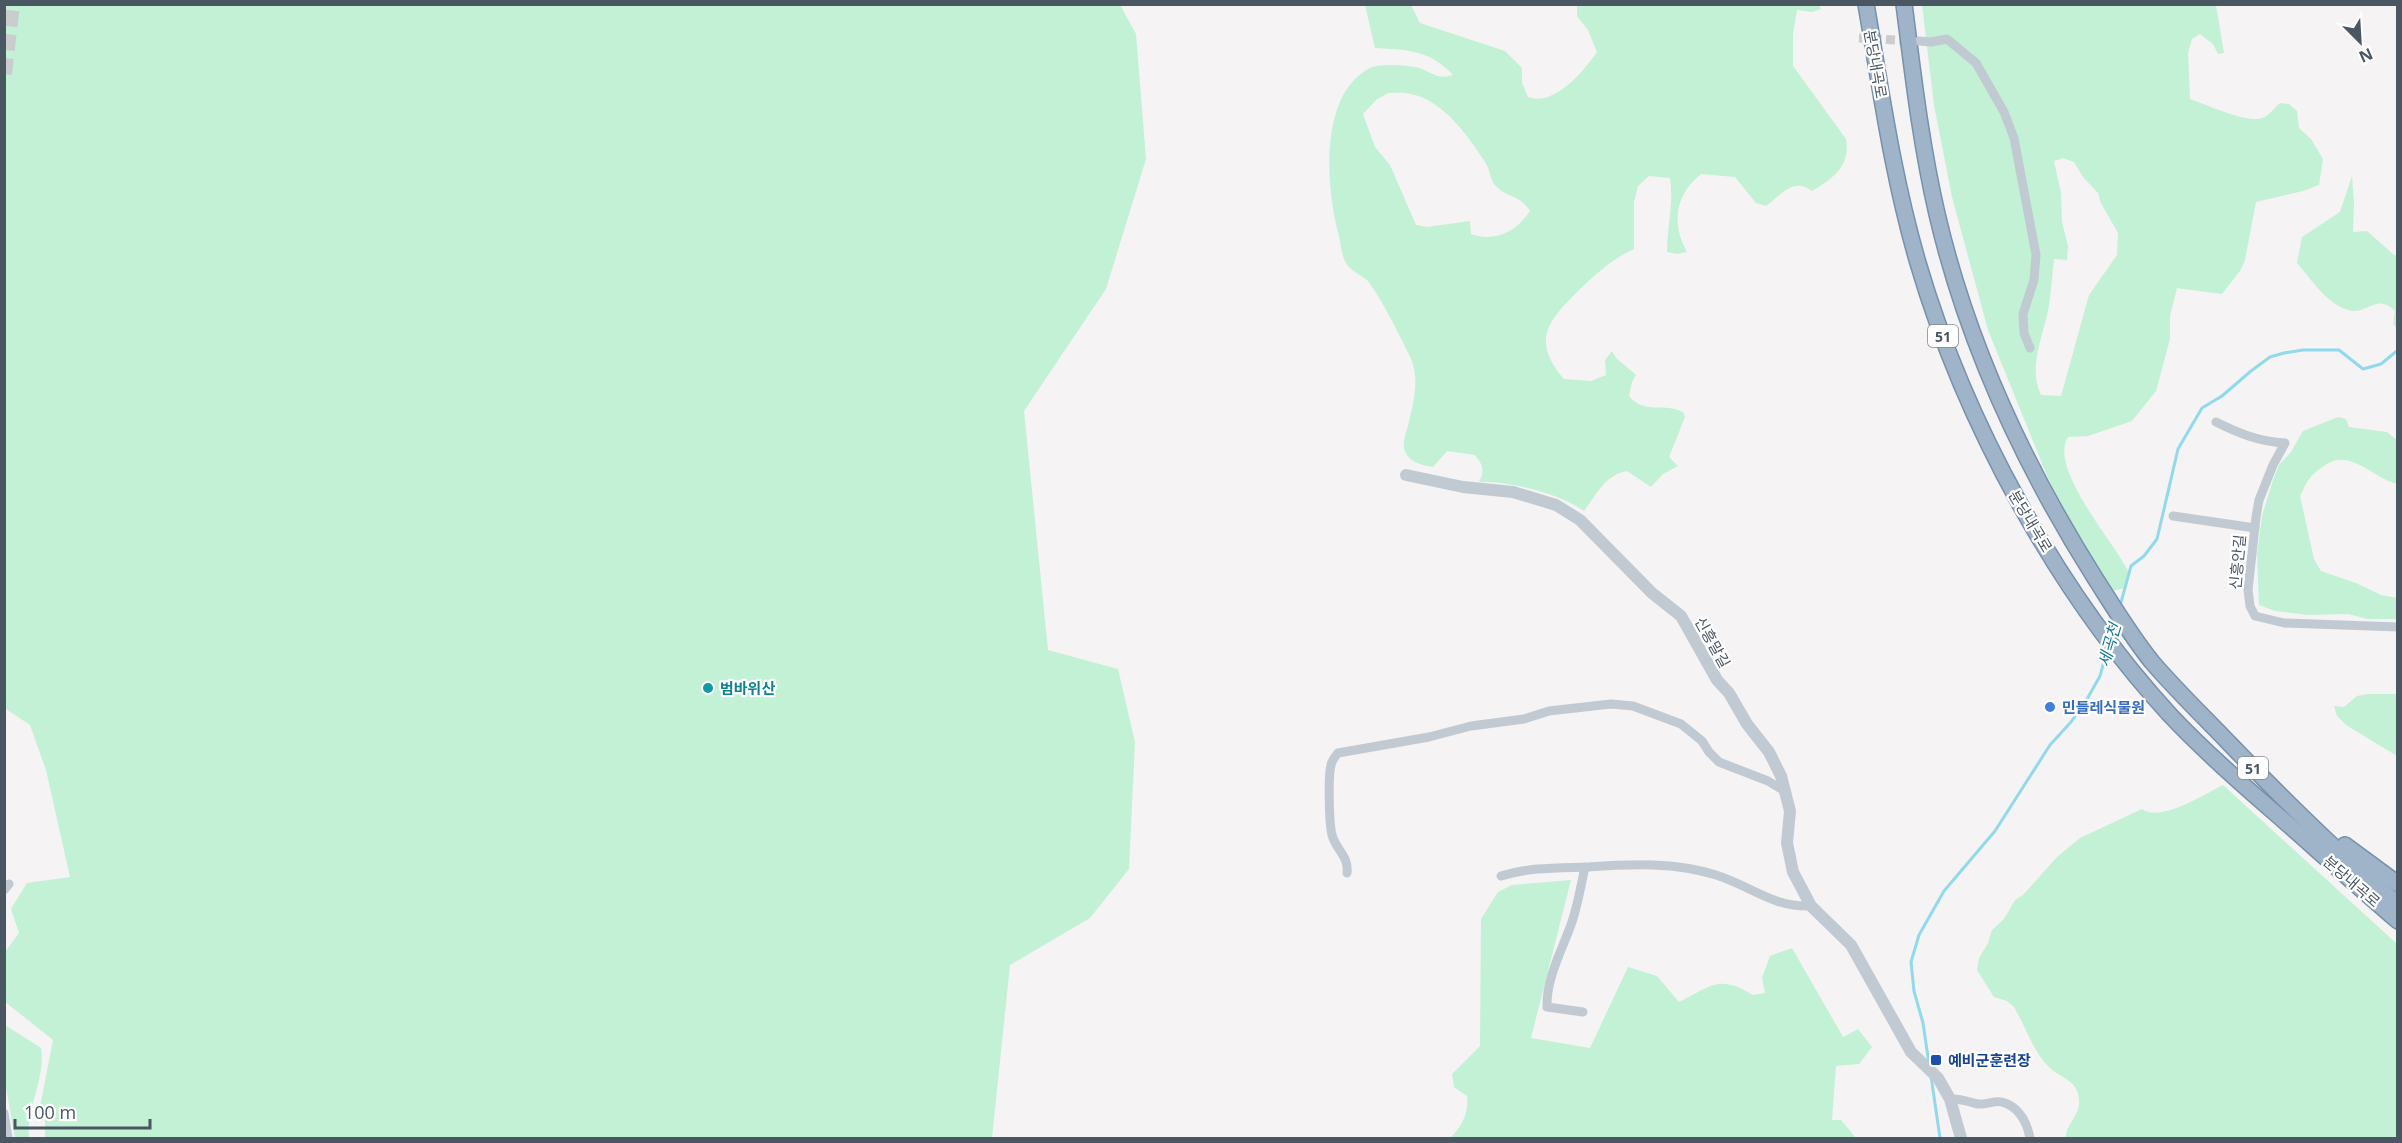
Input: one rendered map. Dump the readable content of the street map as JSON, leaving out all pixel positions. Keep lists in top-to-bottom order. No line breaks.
{"streets":{"highway":["분당내곡로","51"],"street":["신흥안길","신흥말길"]},"water":["세곡천"],"places":{"other":["범바위산","민들레식물원"],"transit":["예비군훈련장"]},"scale_bar":"100 m","north":"bottom right"}
